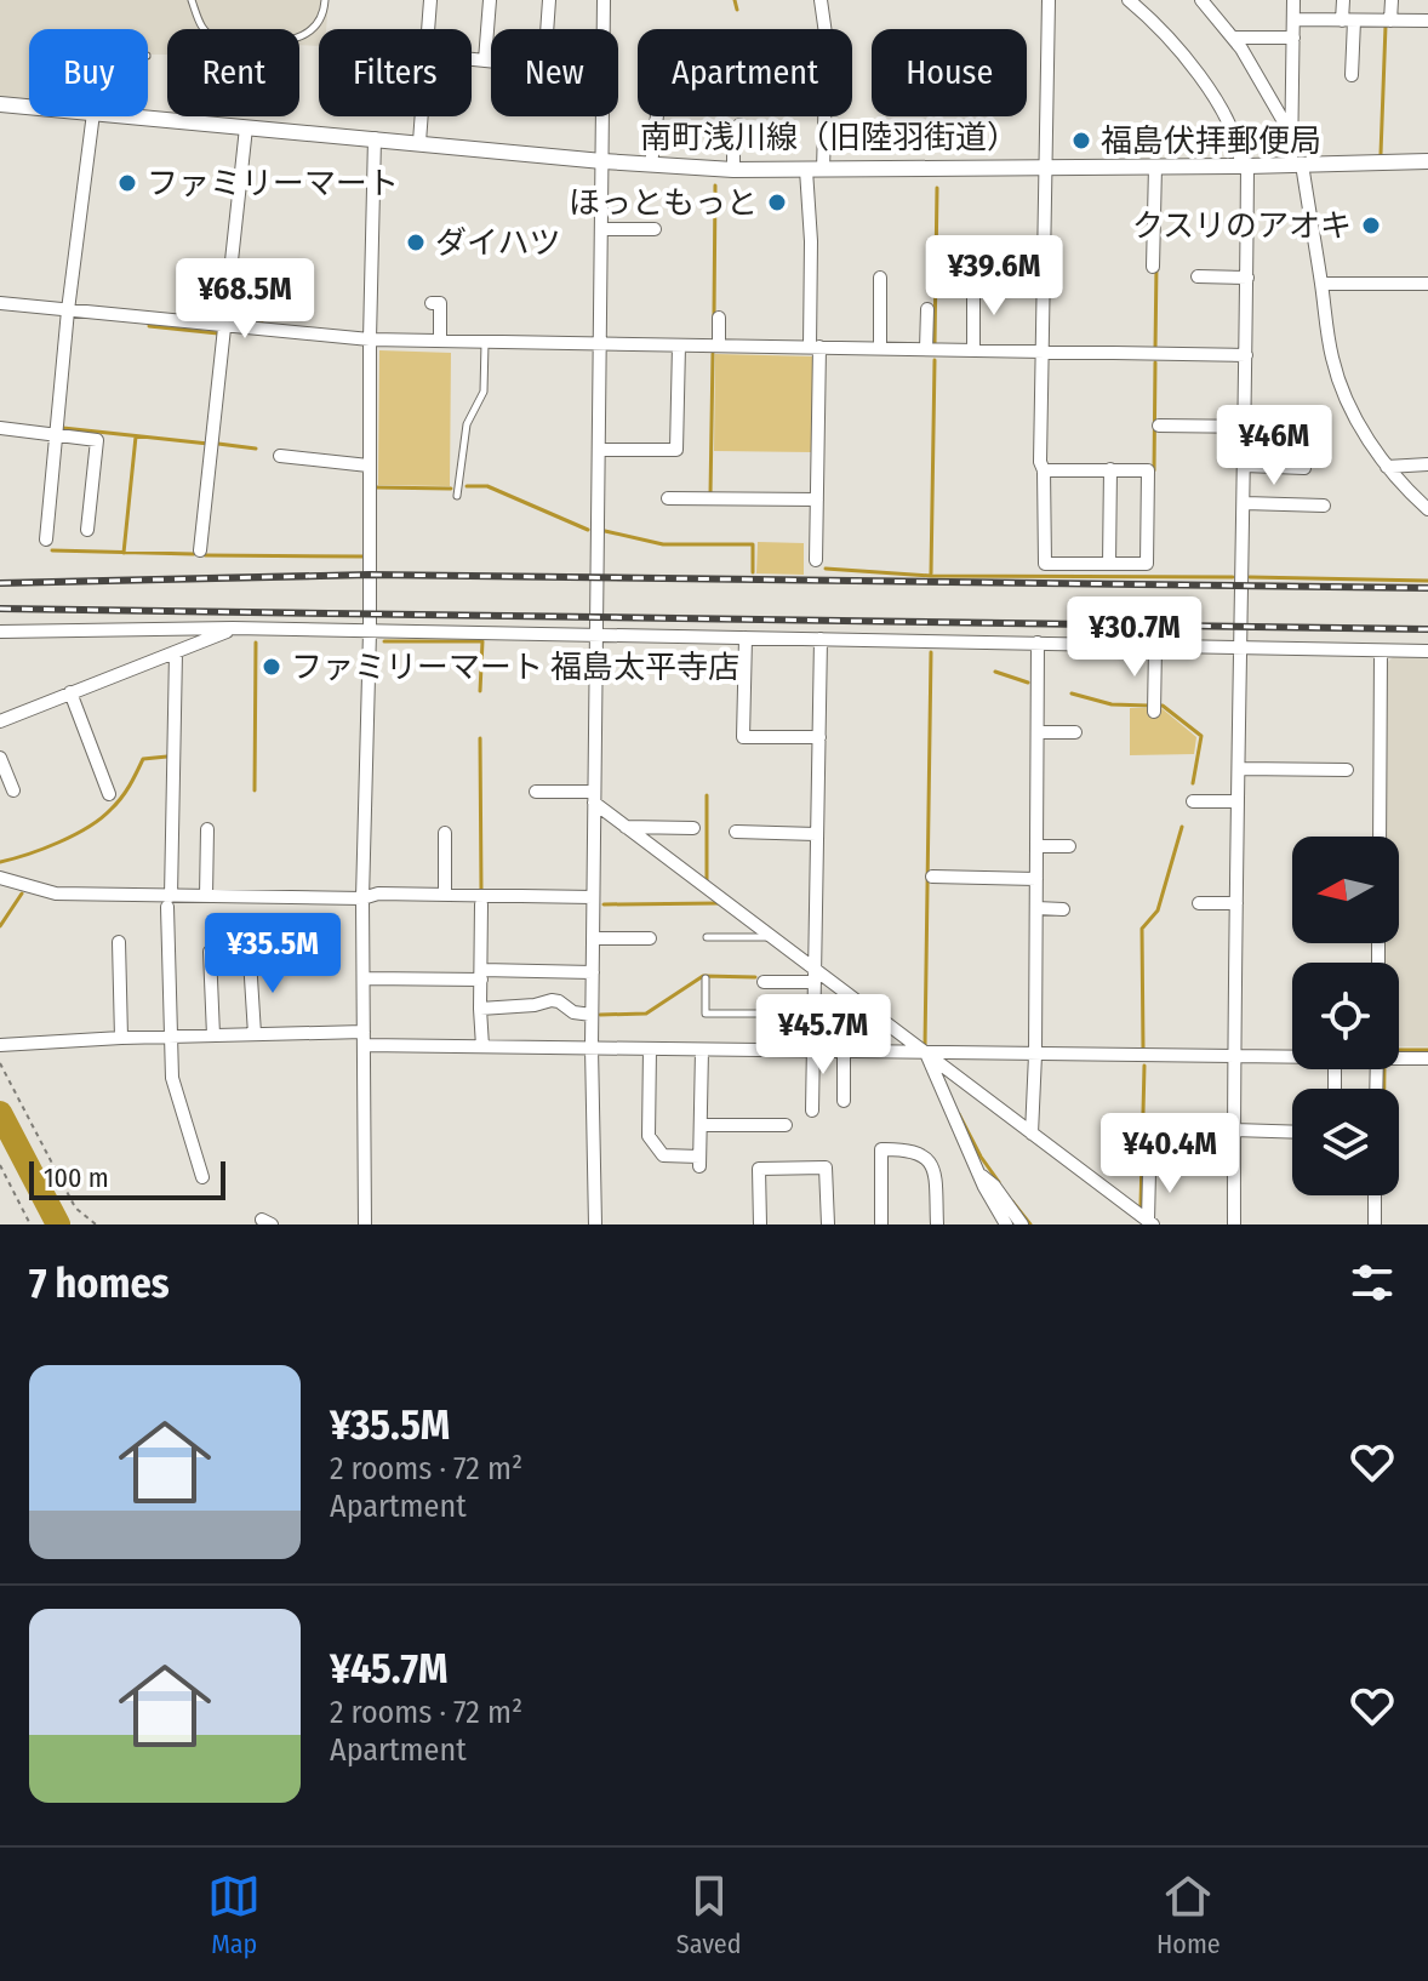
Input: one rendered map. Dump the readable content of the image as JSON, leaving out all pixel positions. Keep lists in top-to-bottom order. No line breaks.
{"streets":{"street":["南町浅川線（旧陸羽街道）"]},"places":["福島伏拝郵便局","ファミリーマート","ほっともっと","クスリのアオキ","ダイハツ","ファミリーマート 福島太平寺店"],"scale_bar":"100 m","north":"left","page":{"chip":["Buy","Rent","Filters","New","Apartment","House"],"price":["¥39.6M","¥68.5M","¥46M","¥30.7M","¥35.5M","¥45.7M","¥40.4M"],"scale":"100 m","heading":"7 homes","list":[{"name":"¥35.5M","note":"2 rooms · 72 m² · Apartment"},{"name":"¥45.7M","note":"2 rooms · 72 m² · Apartment"}],"tabs":["Map","Saved","Home"]}}
